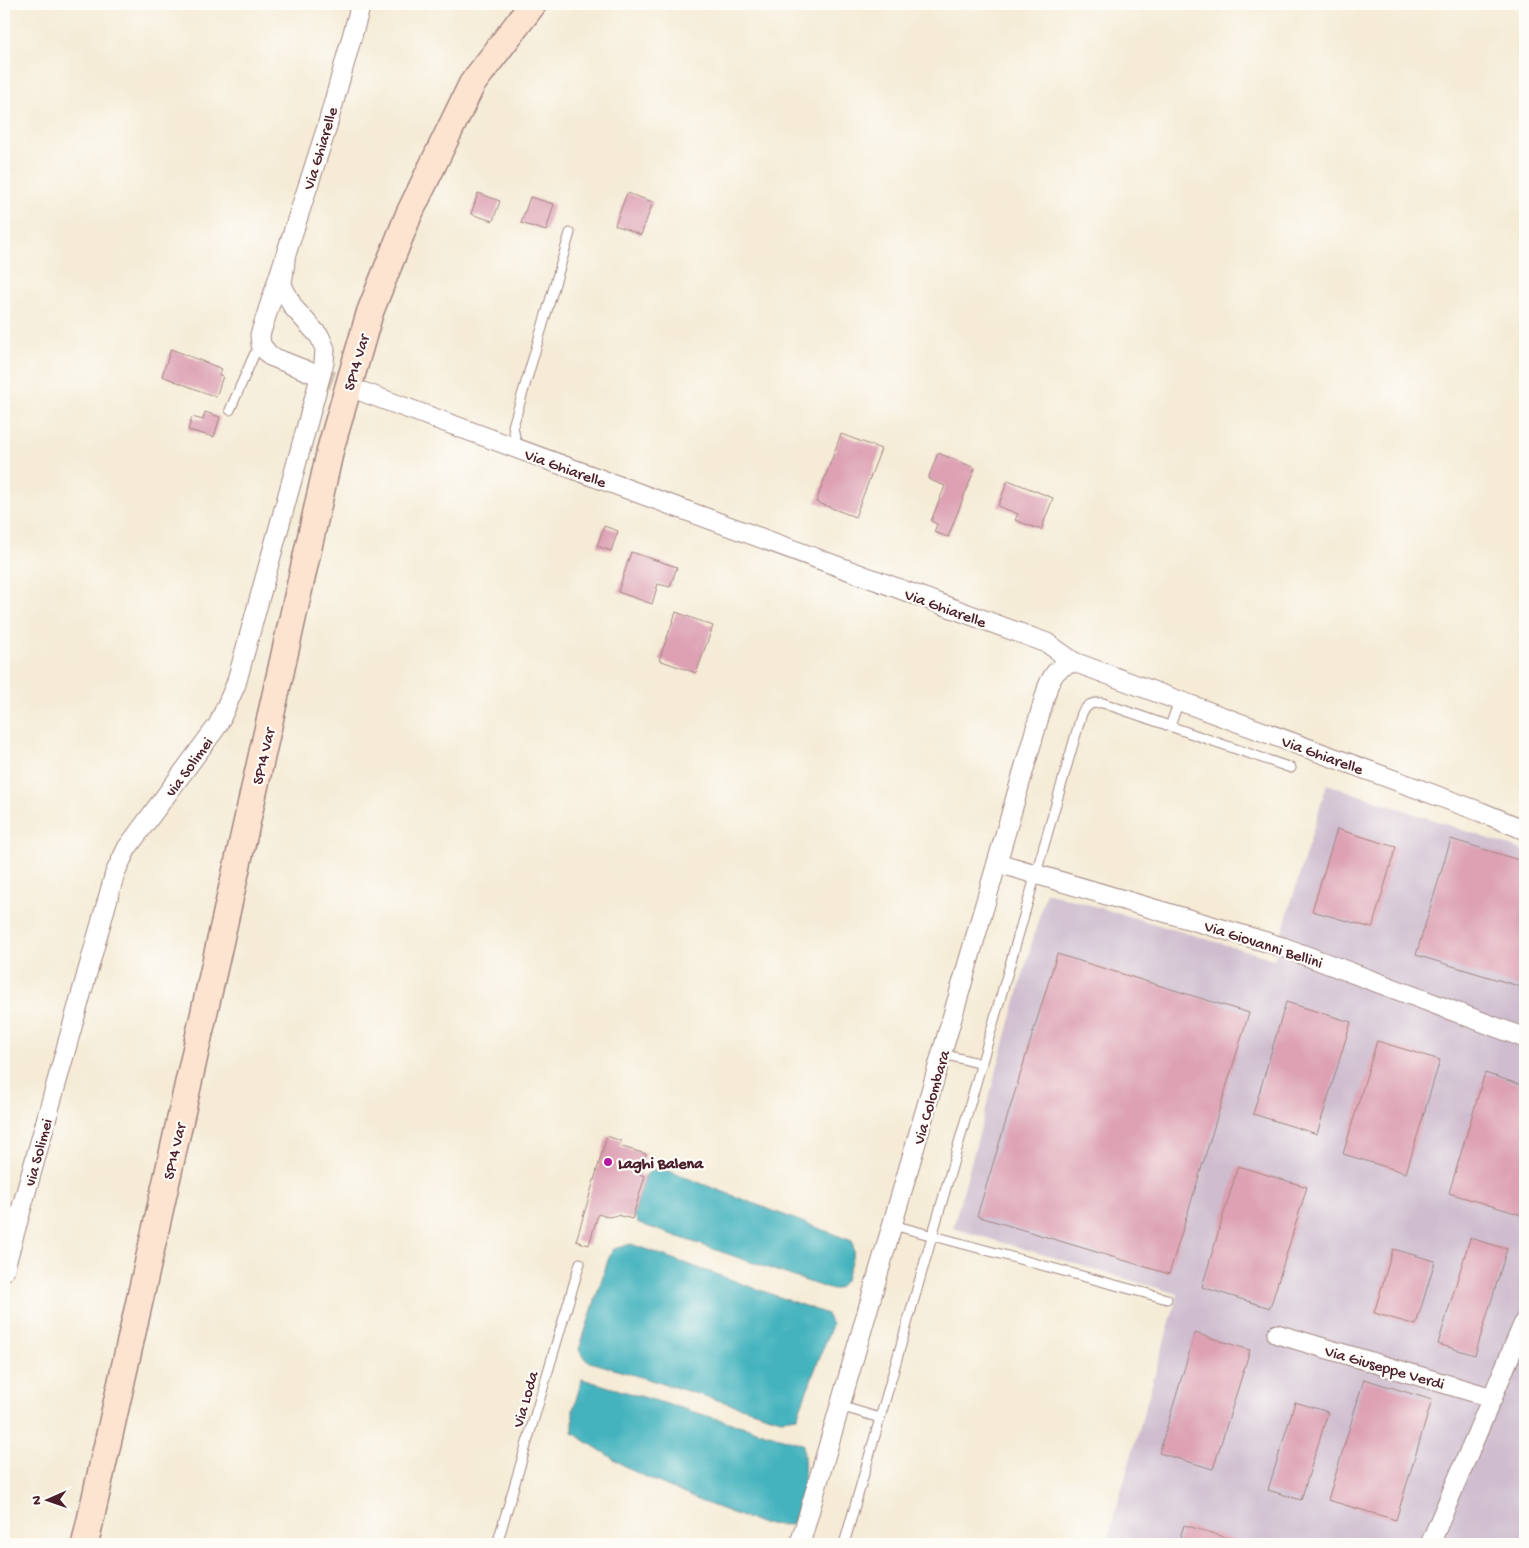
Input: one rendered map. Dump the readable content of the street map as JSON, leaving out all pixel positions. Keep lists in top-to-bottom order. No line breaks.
{"streets":{"main road":["SP14 Var"],"street":["Via Ghiarelle","via Solimei","Via Giovanni Bellini","Via Colombara","Via Giuseppe Verdi"],"lane":["Via Loda"]},"crossings":[["Via Ghiarelle","via Solimei"],["Via Ghiarelle","Via Colombara"],["Via Giovanni Bellini","Via Colombara"]],"places":["Laghi Balena"],"north":"left"}
